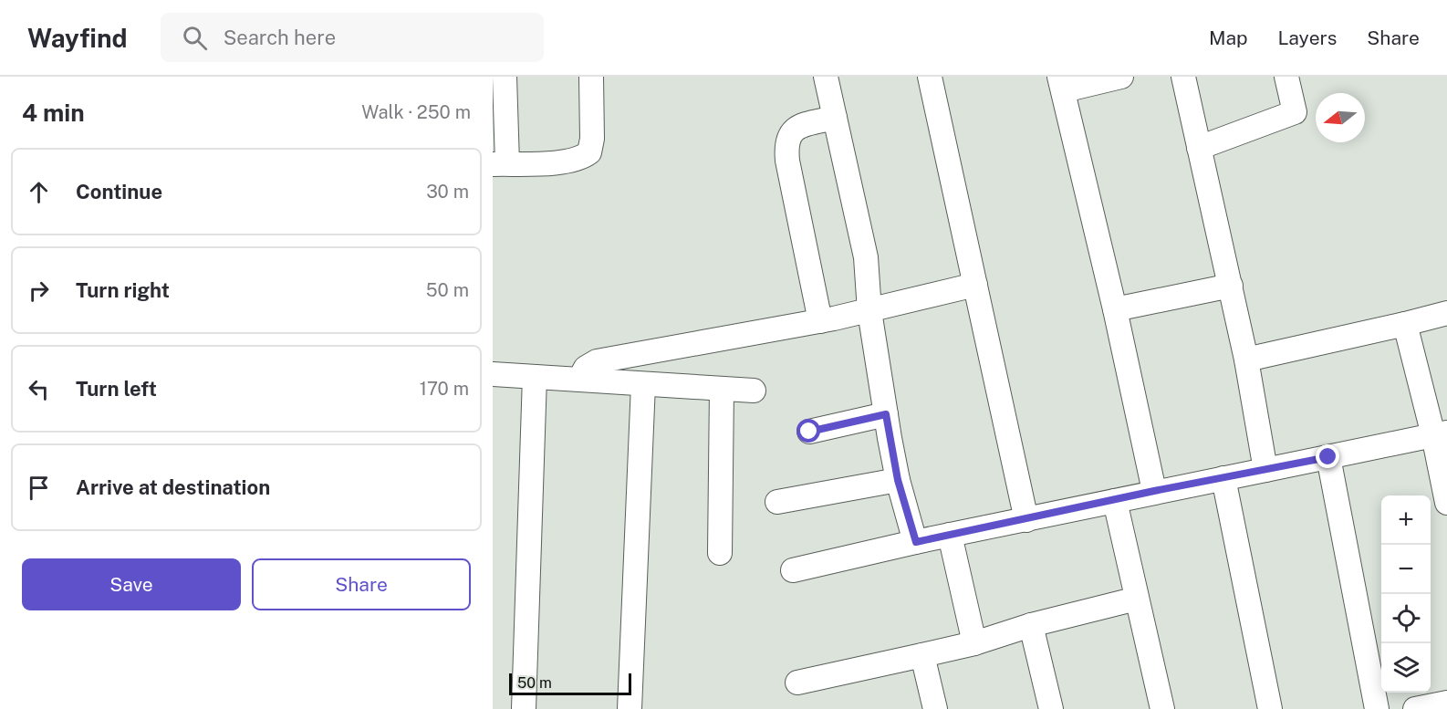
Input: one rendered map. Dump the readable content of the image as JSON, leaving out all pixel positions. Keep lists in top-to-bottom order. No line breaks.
{"scale_bar":"50 m","north":"left","page":{"header":"Wayfind","search":"Search here","nav":["Map","Layers","Share"],"heading":["4 min","Walk · 250 m"],"list":[["Continue","30 m"],["Turn right","50 m"],["Turn left","170 m"],"Arrive at destination"],"map_buttons":["+","−"],"buttons":["Save","Share"],"scale":"50 m"}}
